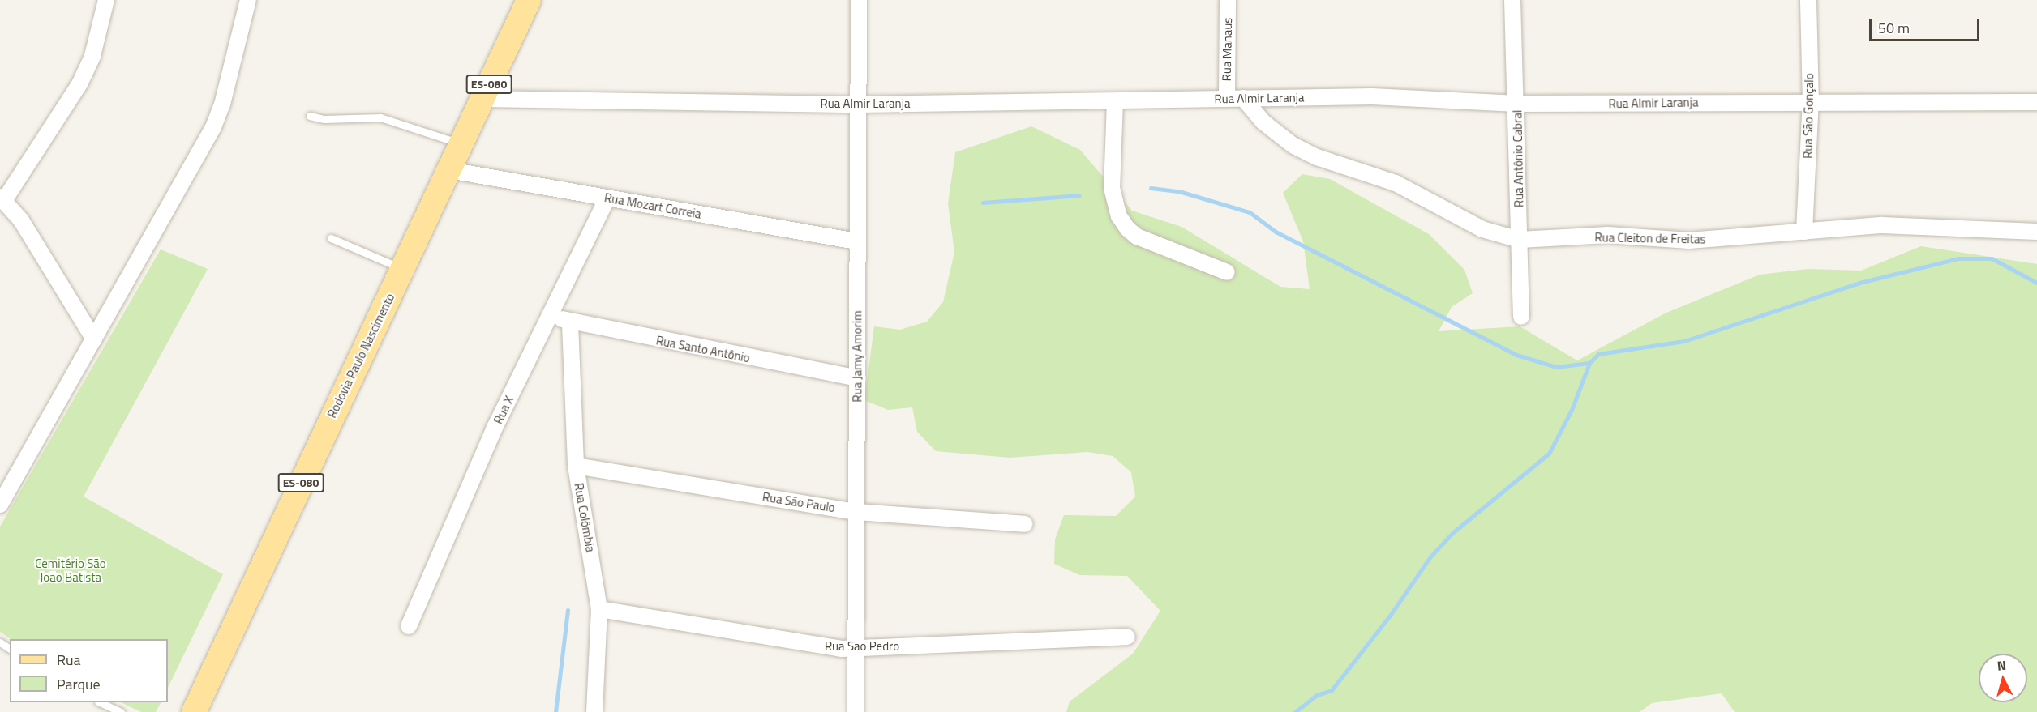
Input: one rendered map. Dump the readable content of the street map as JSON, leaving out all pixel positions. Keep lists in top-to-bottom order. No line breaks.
{"streets":{"main road":["ES-080","Rodovia Paulo Nascimento"],"street":["Rua Manaus","Rua Almir Laranja","Rua São Gonçalo","Rua Antônio Cabral","Rua Mozart Correia","Rua Cleiton de Freitas","Rua Santo Antônio","Rua Jamy Amorim","Rua X","Rua São Paulo","Rua Colômbia","Rua São Pedro"]},"crossings":[["Rua Manaus","Rua Almir Laranja"],["Rua Almir Laranja","Rua São Gonçalo"],["Rua Almir Laranja","Rua Antônio Cabral"],["Rua Almir Laranja","Rua Cleiton de Freitas"],["Rua Almir Laranja","Rodovia Paulo Nascimento"],["Rua Almir Laranja","Rua Jamy Amorim"],["Rua São Gonçalo","Rua Cleiton de Freitas"],["Rua Antônio Cabral","Rua Cleiton de Freitas"],["Rua Mozart Correia","Rodovia Paulo Nascimento"],["Rua Mozart Correia","Rua Jamy Amorim"],["Rua Mozart Correia","Rua X"],["Rua Santo Antônio","Rua Jamy Amorim"],["Rua Santo Antônio","Rua X"],["Rua Santo Antônio","Rua Colômbia"],["Rua Jamy Amorim","Rua São Paulo"],["Rua Jamy Amorim","Rua São Pedro"],["Rua São Paulo","Rua Colômbia"],["Rua Colômbia","Rua São Pedro"]],"parks":["Cemitério São João Batista"],"legend":["Rua","Parque"],"scale_bar":"50 m","north":"top"}
